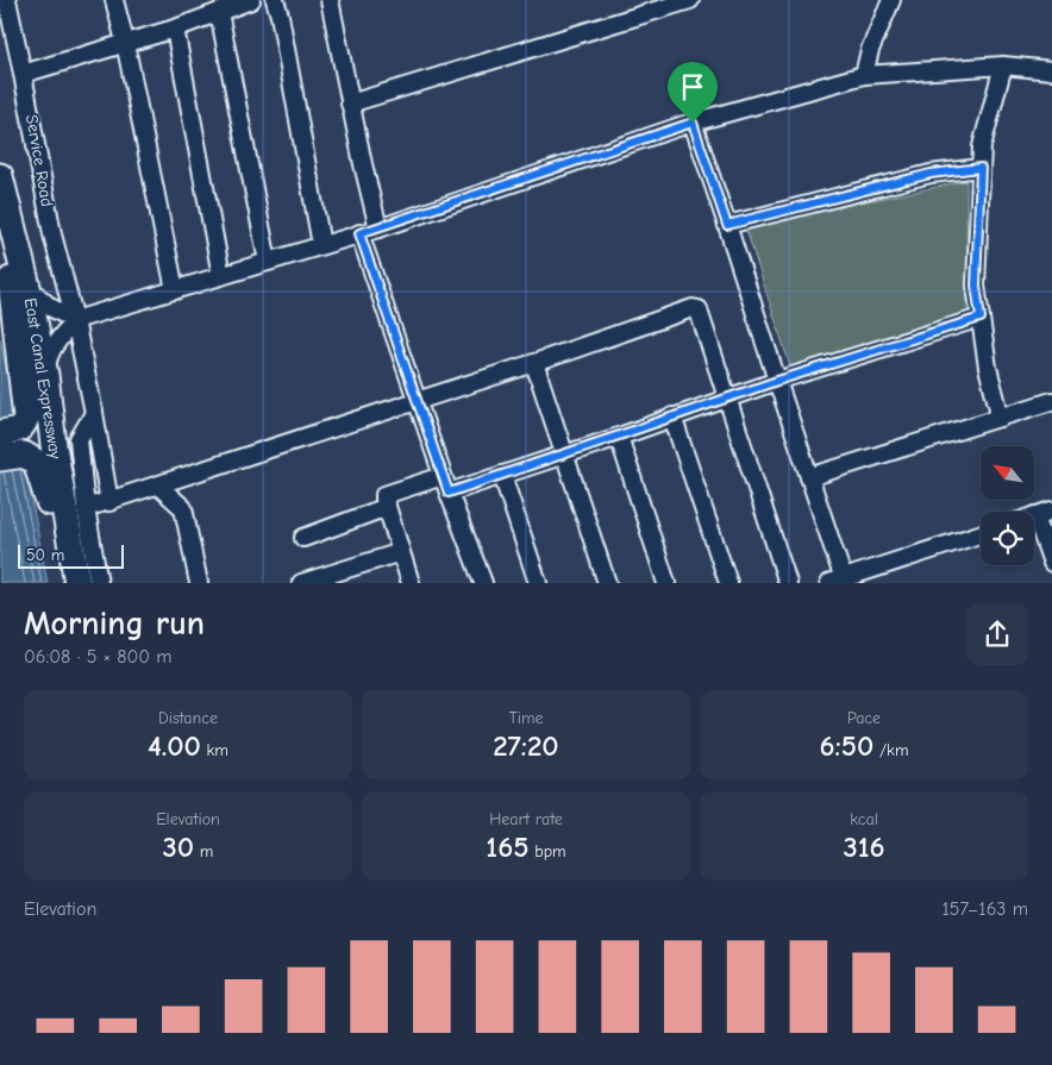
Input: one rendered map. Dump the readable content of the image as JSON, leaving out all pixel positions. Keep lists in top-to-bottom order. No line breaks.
{"streets":{"main road":["East Canal Expressway"],"street":["Service Road"]},"scale_bar":"50 m","north":"top left","page":{"scale":"50 m","heading":["Morning run","06:08 · 5 × 800 m"],"stats":[["Distance","4.00 km"],["Time","27:20"],["Pace","6:50 /km"],["Elevation","30 m"],["Heart rate","165 bpm"],["kcal","316"]],"chart":["Elevation","157–163 m"]}}
